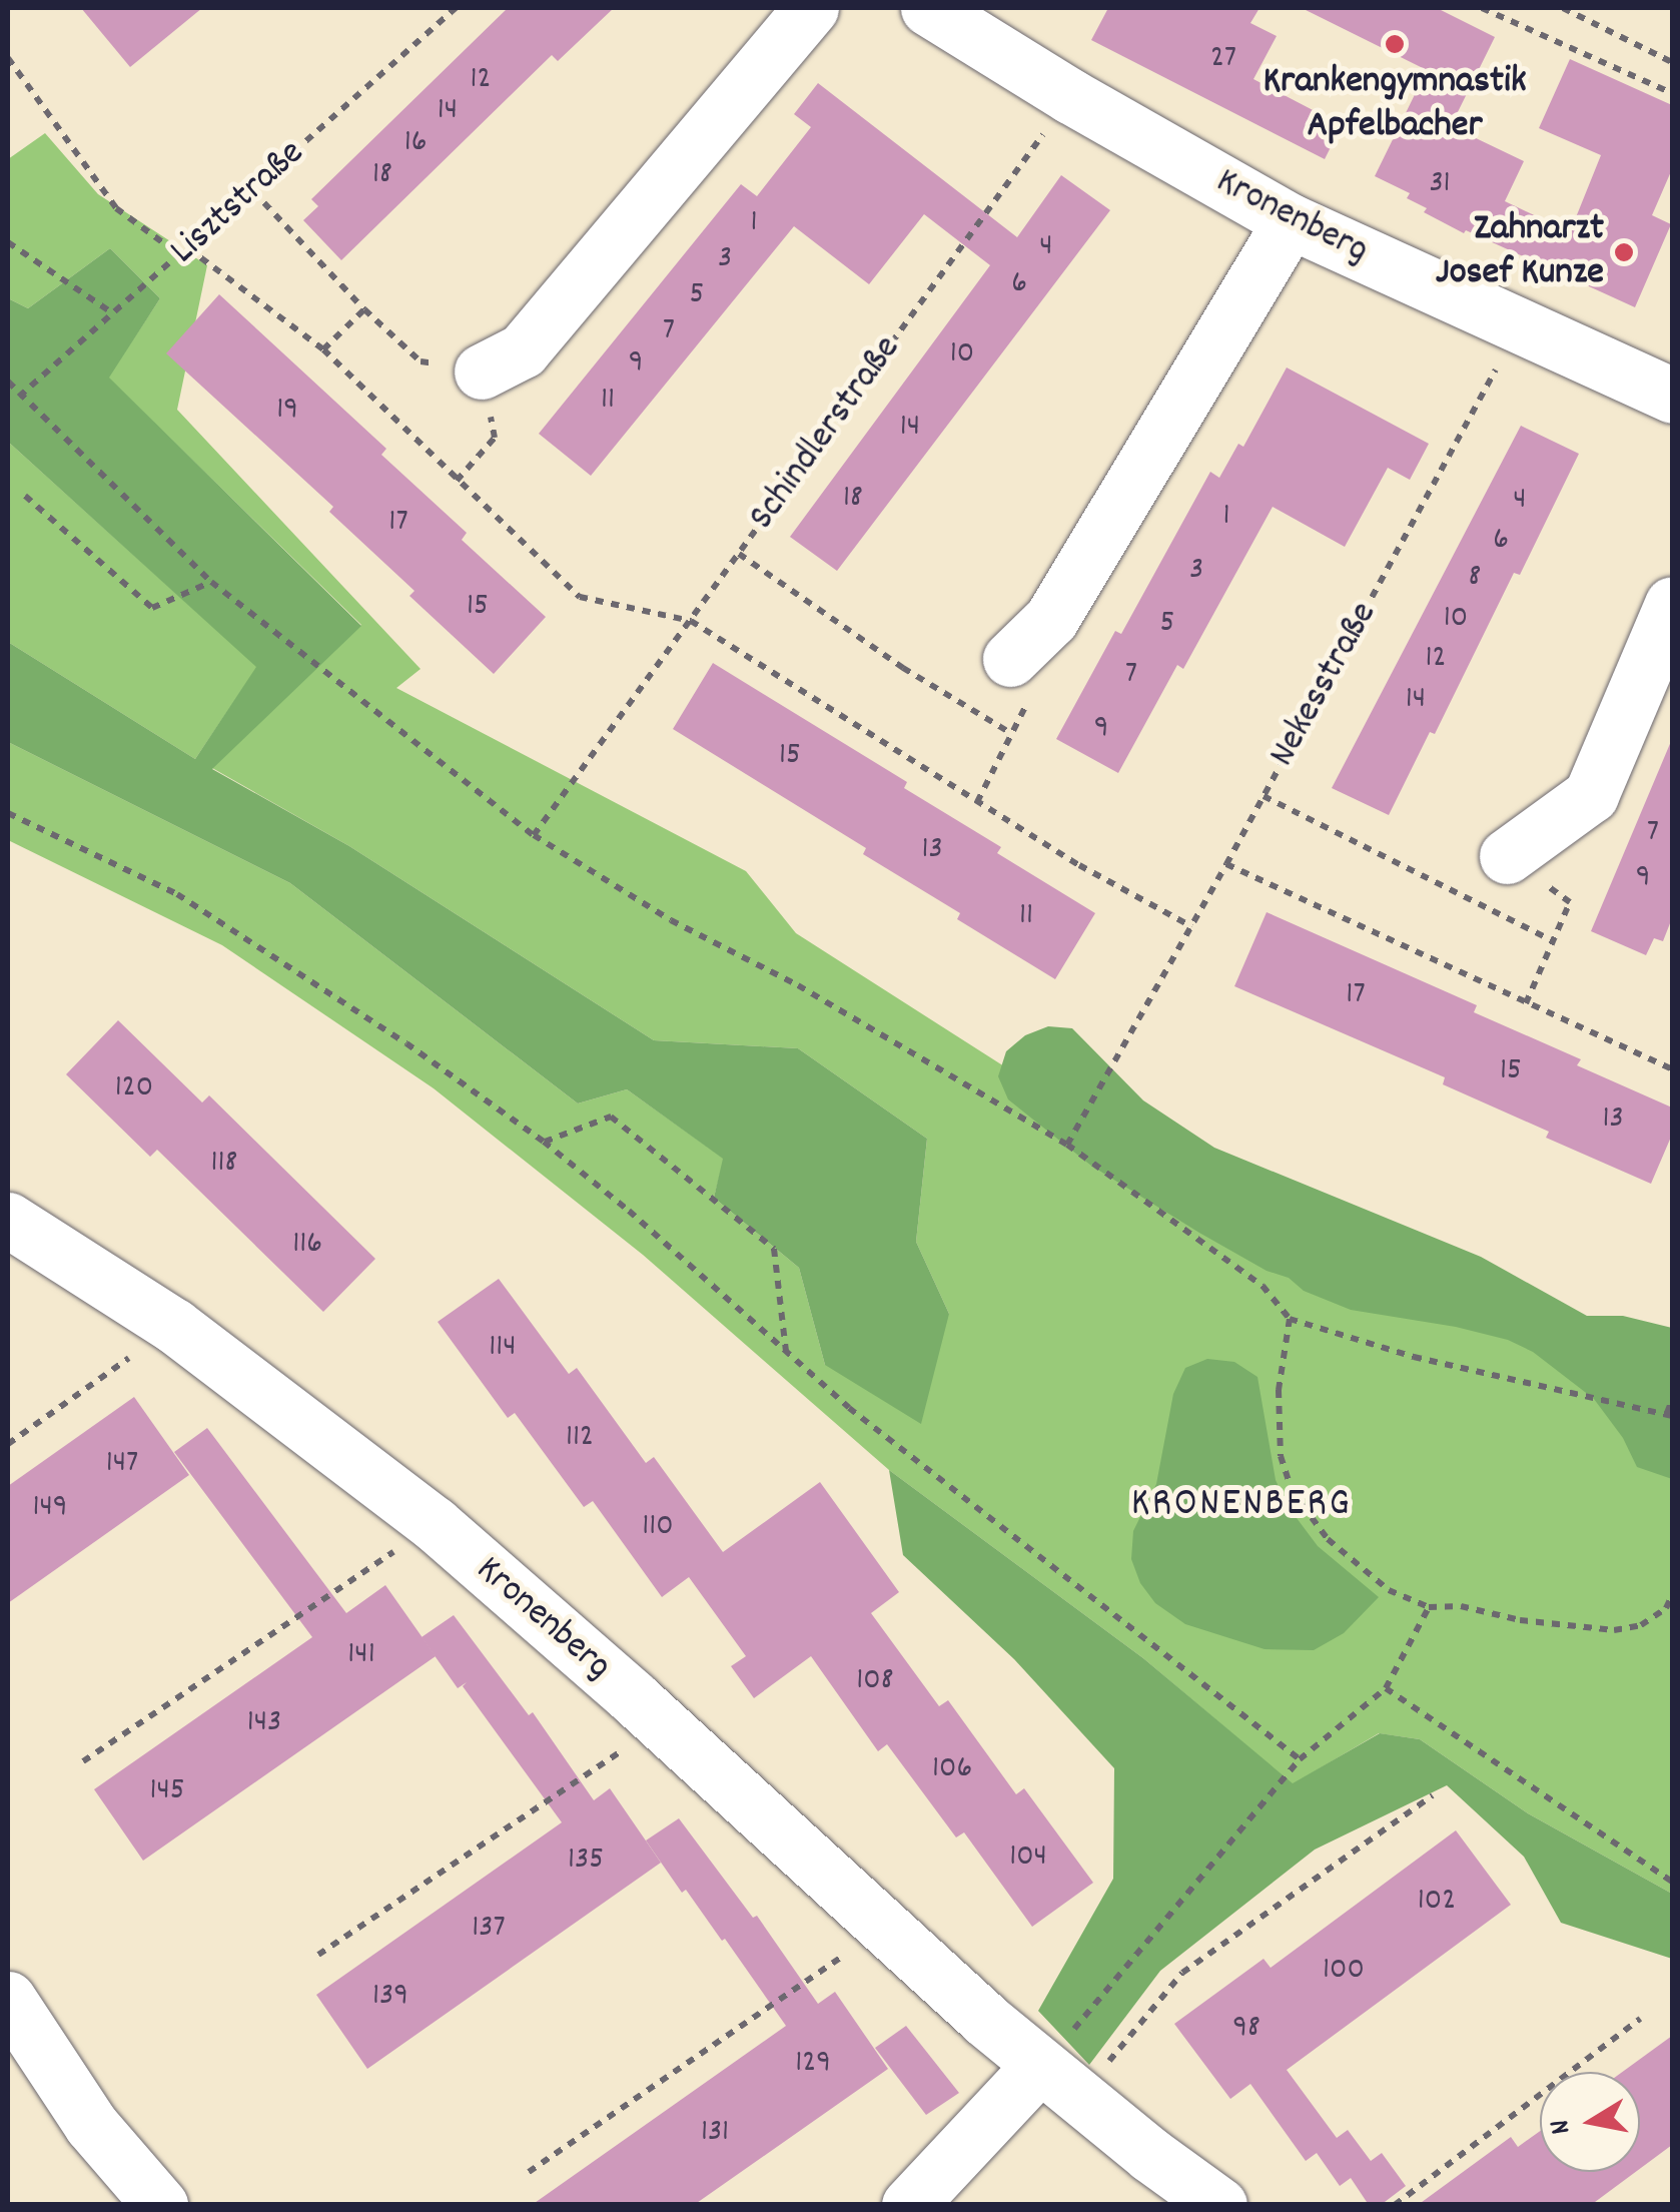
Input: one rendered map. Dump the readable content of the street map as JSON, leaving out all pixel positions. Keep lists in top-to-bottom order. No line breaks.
{"streets":{"street":["Kronenberg"],"path":["Lisztstraße","Schindlerstraße","Nekesstraße"]},"crossings":[["Kronenberg","Schindlerstraße"],["Kronenberg","Nekesstraße"]],"districts":["KRONENBERG"],"places":["Krankengymnastik Apfelbacher","Zahnarzt Josef Kunze"],"house_numbers":["27","12","14","16","18","31","1","4","3","6","5","7","10","9","11","19","14","18","4","1","17","6","3","8","15","10","5","12","7","14","9","15","7","13","9","11","17","15","120","13","118","116","114","112","147","149","110","141","108","143","106","145","104","135","102","137","100","139","98","129","131"],"north":"left"}
